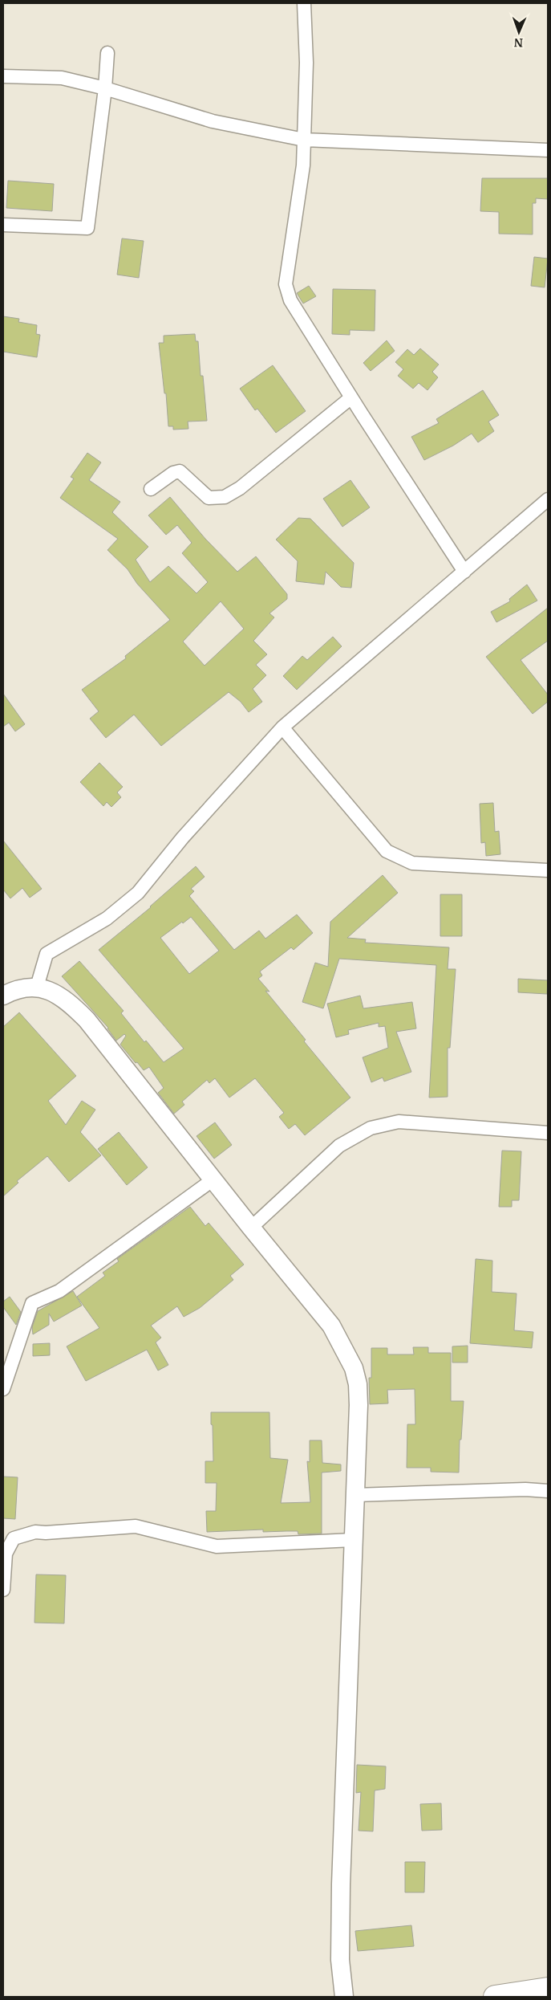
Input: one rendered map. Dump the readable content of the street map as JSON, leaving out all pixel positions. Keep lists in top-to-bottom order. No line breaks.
{"north":"bottom"}
